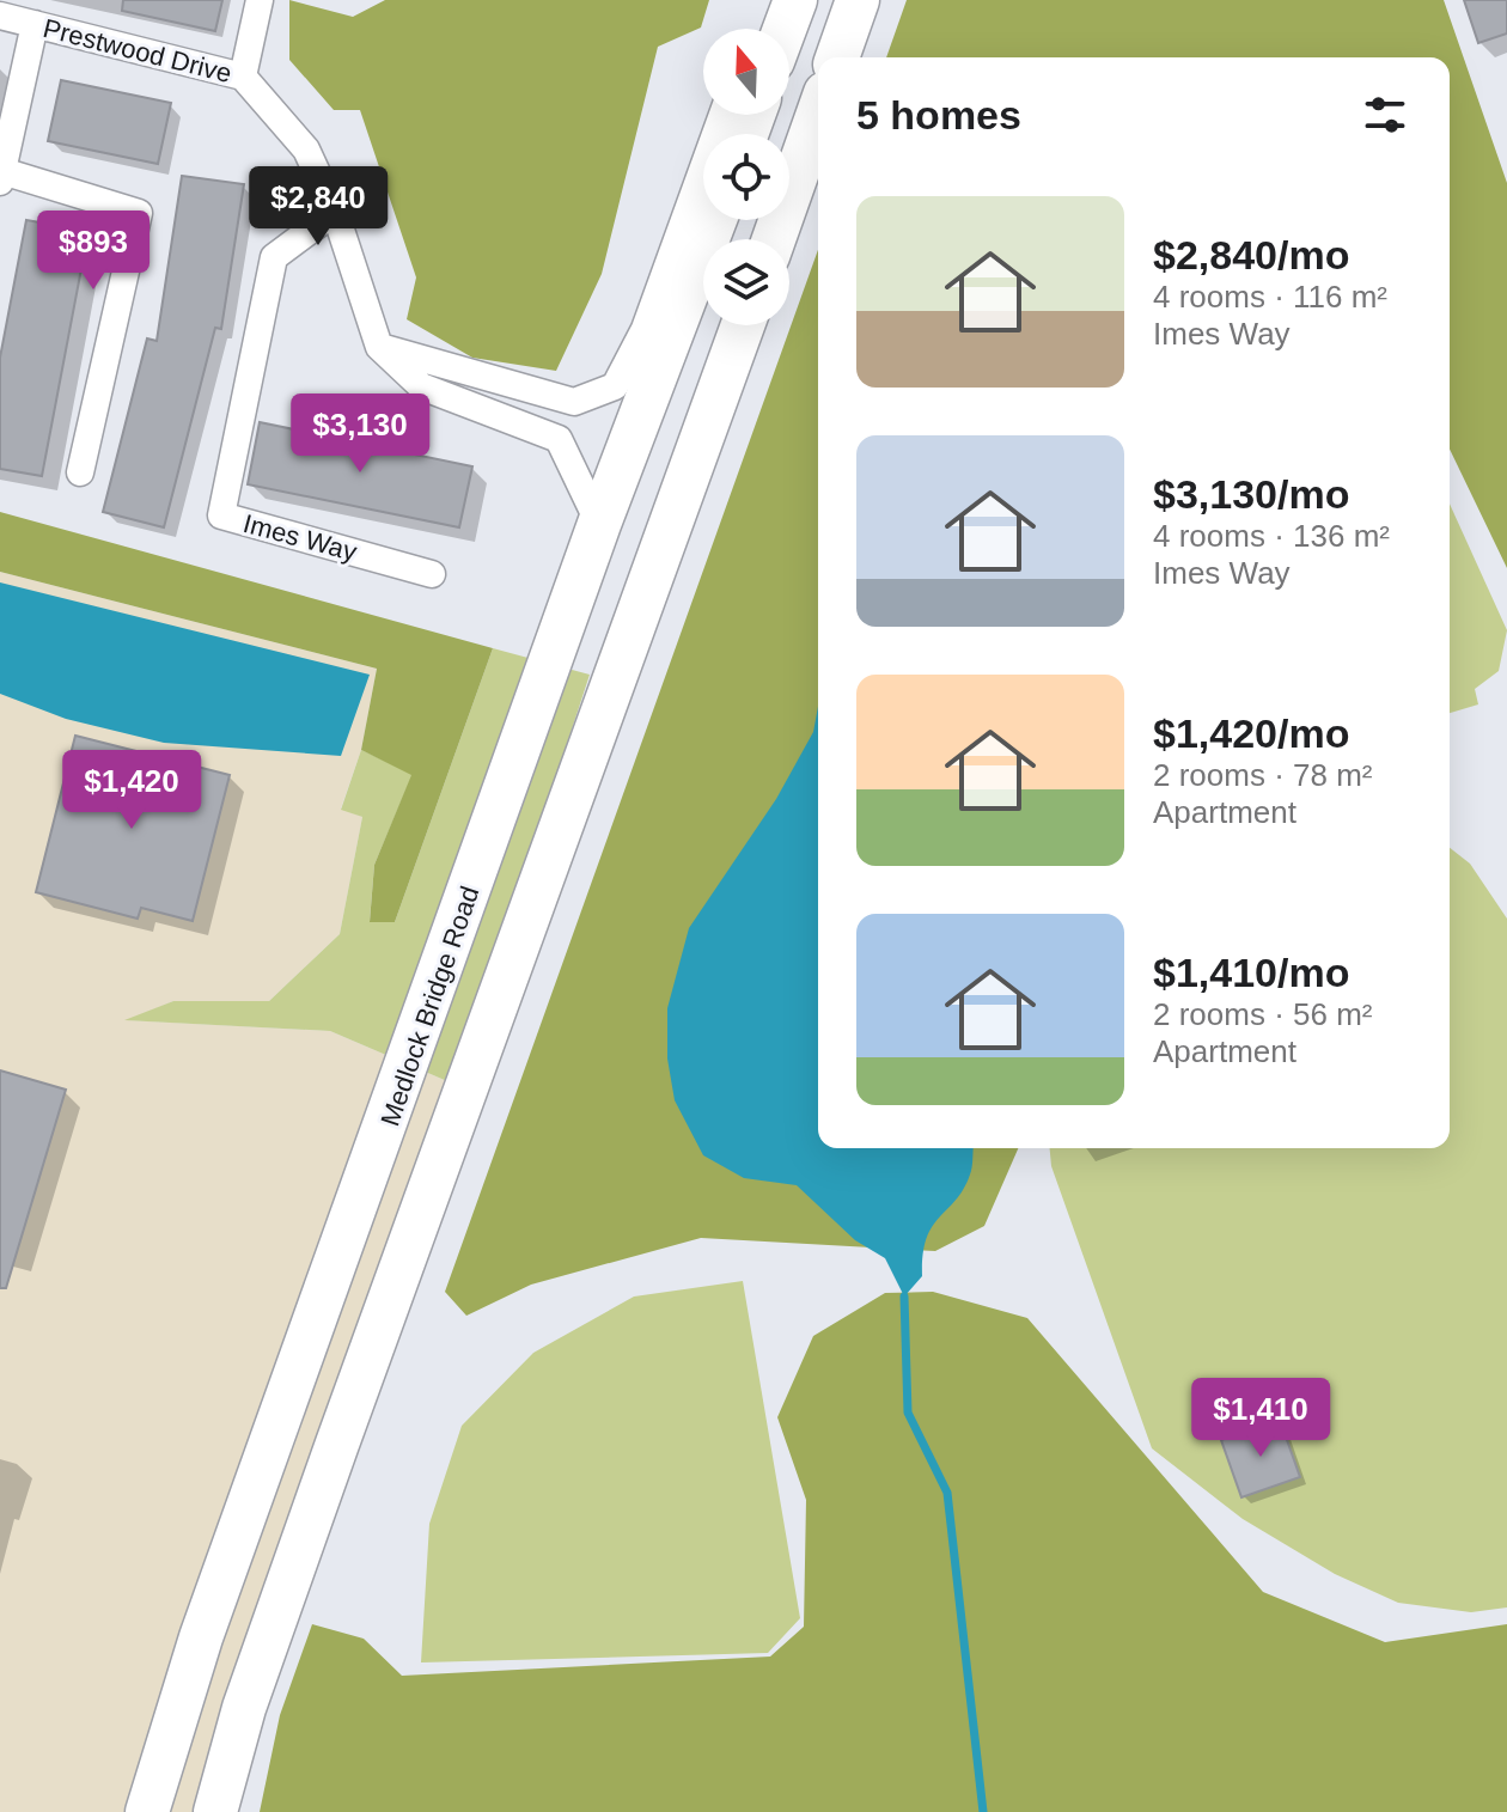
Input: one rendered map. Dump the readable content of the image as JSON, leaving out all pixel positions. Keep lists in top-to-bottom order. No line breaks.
{"streets":{"highway":["Medlock Bridge Road"],"street":["Prestwood Drive","Imes Way"]},"crossings":[["Prestwood Drive","Imes Way"],["Prestwood Drive","Medlock Bridge Road"]],"north":"top","page":{"heading":"5 homes","price":["$2,840","$893","$3,130","$1,420","$1,410"],"list":[{"name":"$2,840/mo","note":"4 rooms · 116 m² · Imes Way"},{"name":"$3,130/mo","note":"4 rooms · 136 m² · Imes Way"},{"name":"$1,420/mo","note":"2 rooms · 78 m² · Apartment"},{"name":"$1,410/mo","note":"2 rooms · 56 m² · Apartment"}]}}
